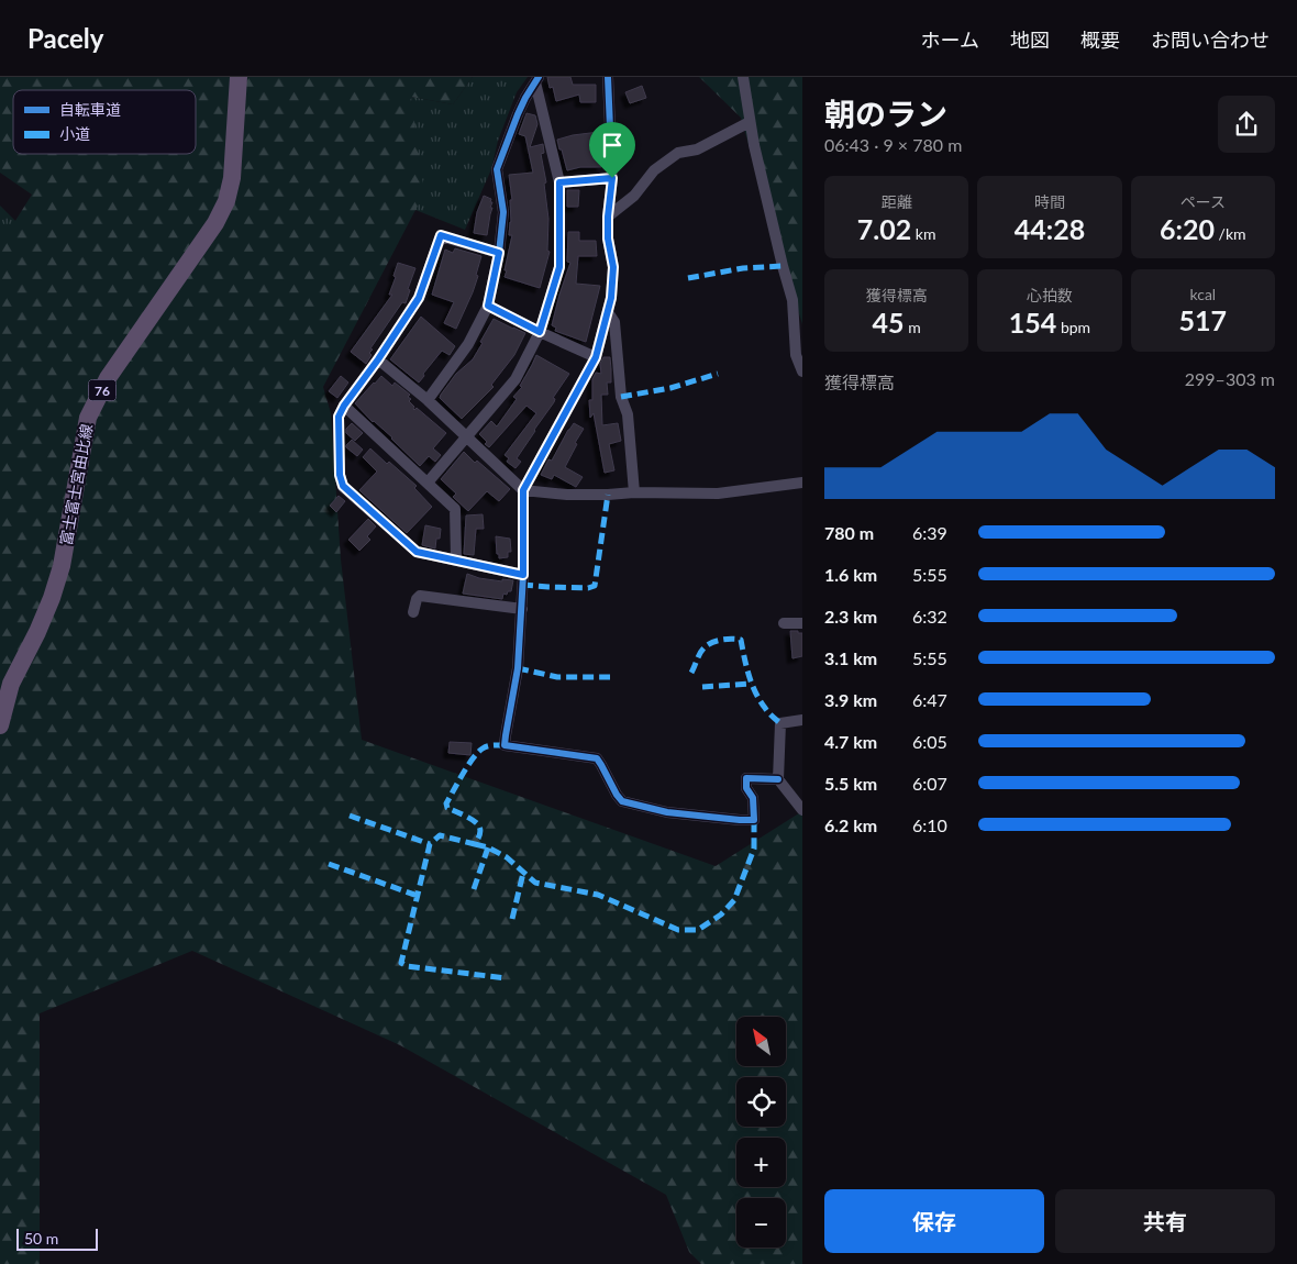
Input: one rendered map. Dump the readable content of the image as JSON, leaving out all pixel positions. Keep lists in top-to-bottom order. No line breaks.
{"streets":{"main road":["76","富士富士宮由比線"]},"legend":["自転車道","小道"],"scale_bar":"50 m","north":"top left","page":{"header":"Pacely","nav":["ホーム","地図","概要","お問い合わせ"],"heading":["朝のラン","06:43 · 9 × 780 m"],"stats":[["距離","7.02 km"],["時間","44:28"],["ペース","6:20 /km"],["獲得標高","45 m"],["心拍数","154 bpm"],["kcal","517"]],"chart":["獲得標高","299–303 m"],"list":[{"name":"780 m","note":"6:39"},{"name":"1.6 km","note":"5:55"},{"name":"2.3 km","note":"6:32"},{"name":"3.1 km","note":"5:55"},{"name":"3.9 km","note":"6:47"},{"name":"4.7 km","note":"6:05"},{"name":"5.5 km","note":"6:07"},{"name":"6.2 km","note":"6:10"}],"map_buttons":["+","−"],"buttons":["保存","共有"],"scale":"50 m"}}
